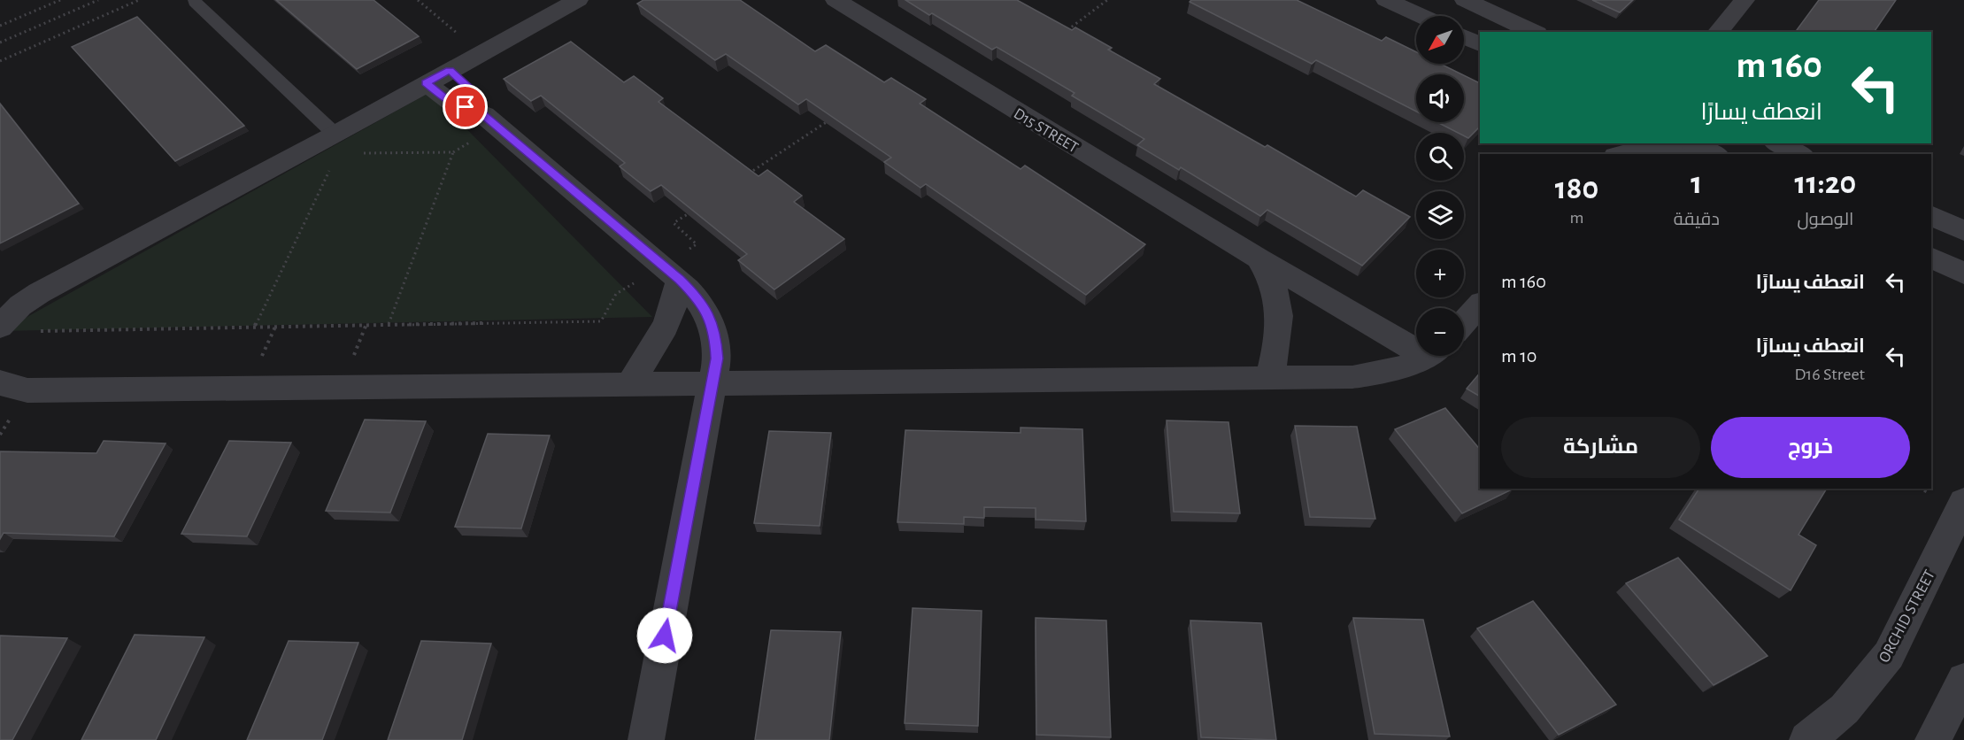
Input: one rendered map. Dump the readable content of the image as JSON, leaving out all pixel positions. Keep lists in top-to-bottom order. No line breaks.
{"streets":{"street":["D15 STREET","ORCHID STREET"]},"north":"bottom left","page":{"map_buttons":["+","−"],"turn":["160 m","انعطف يسارًا"],"eta":["11:20","الوصول","1","دقيقة","180","m"],"list":[{"name":"انعطف يسارًا","value":"160 m"},{"name":"انعطف يسارًا","note":"D16 Street","value":"10 m"}],"buttons":["خروج","مشاركة"]}}
